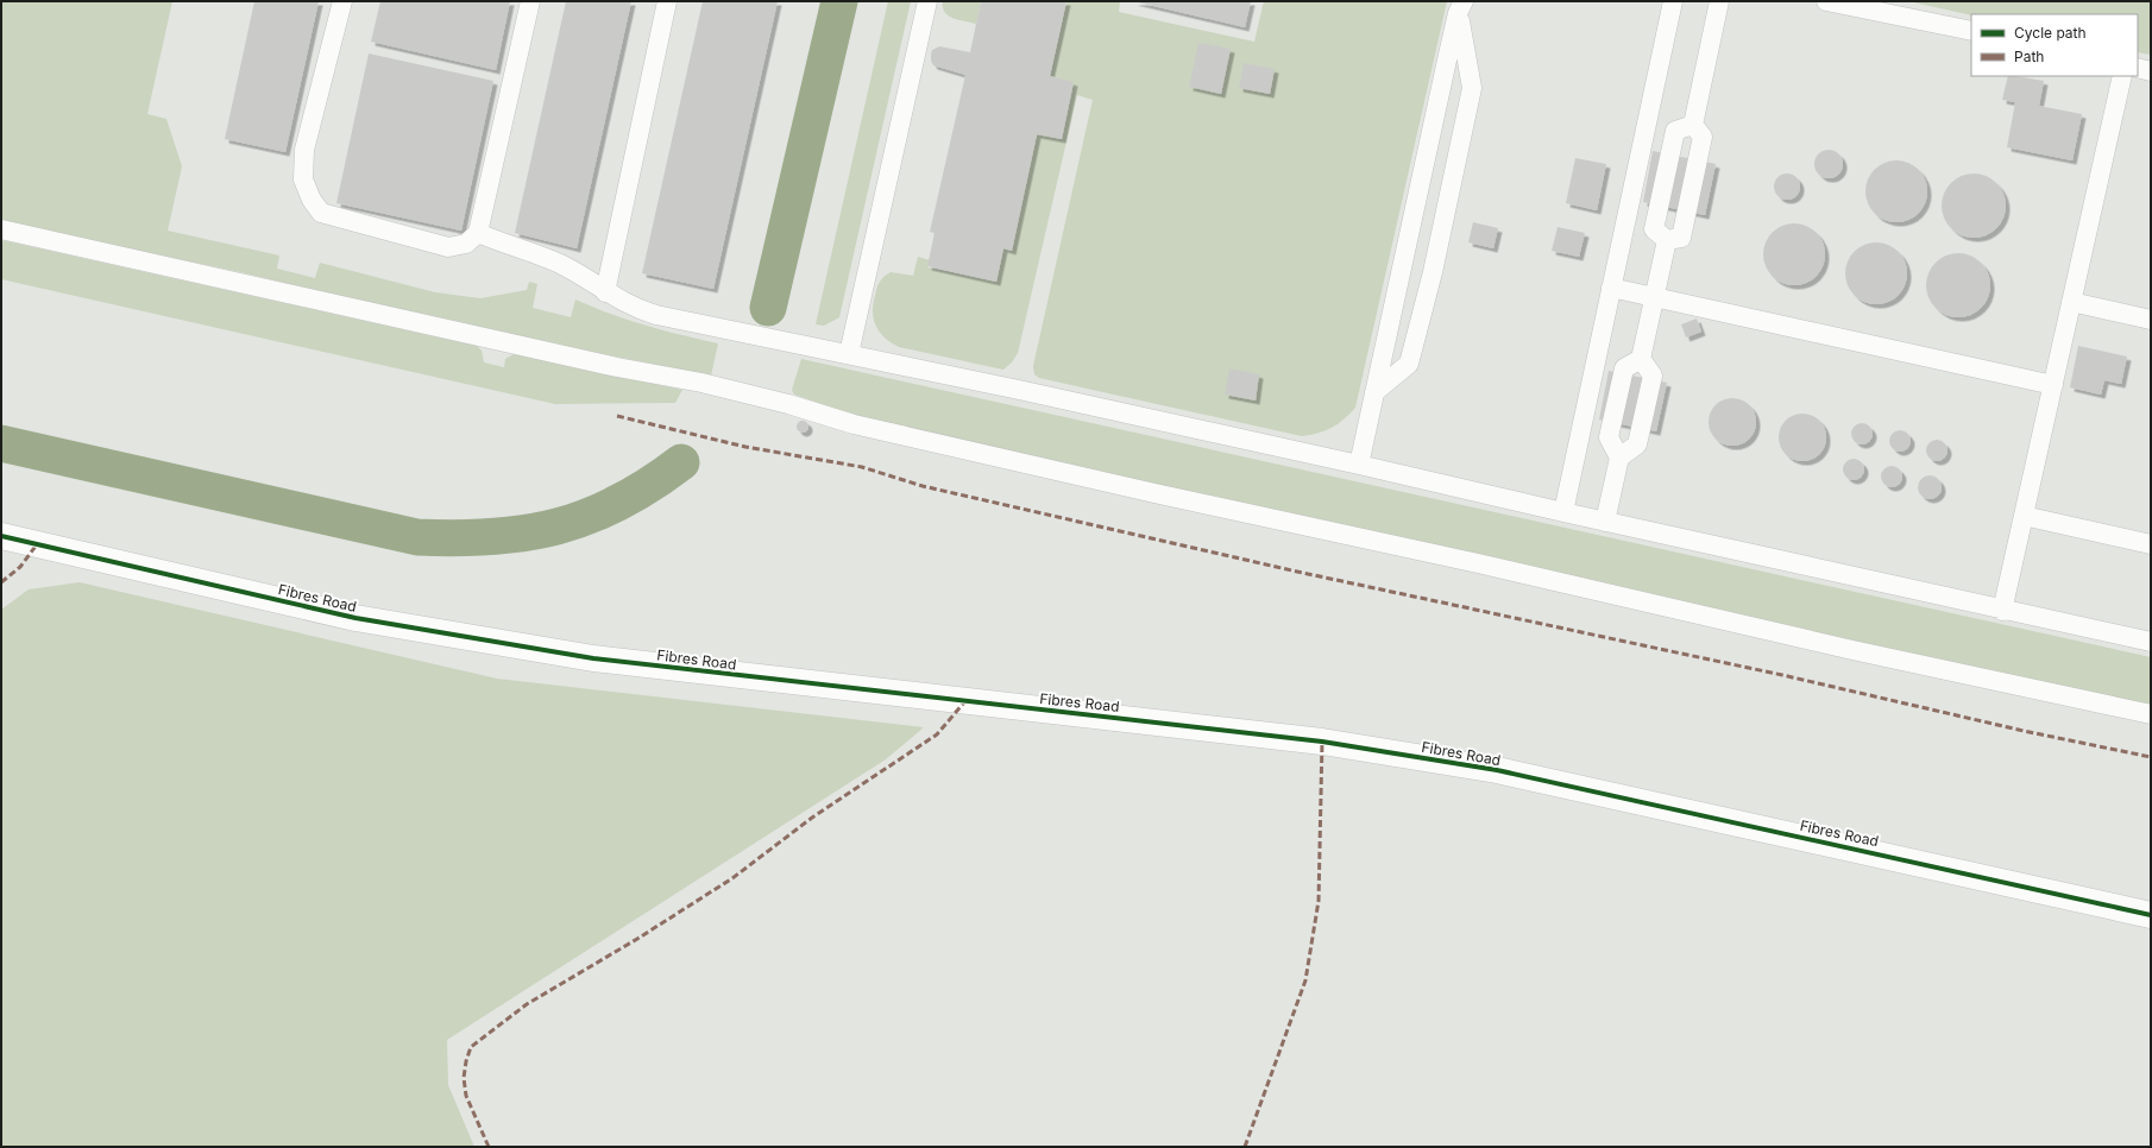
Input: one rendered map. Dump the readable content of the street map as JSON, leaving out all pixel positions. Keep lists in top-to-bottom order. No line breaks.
{"streets":{"street":["Fibres Road"]},"legend":["Cycle path","Path"]}
